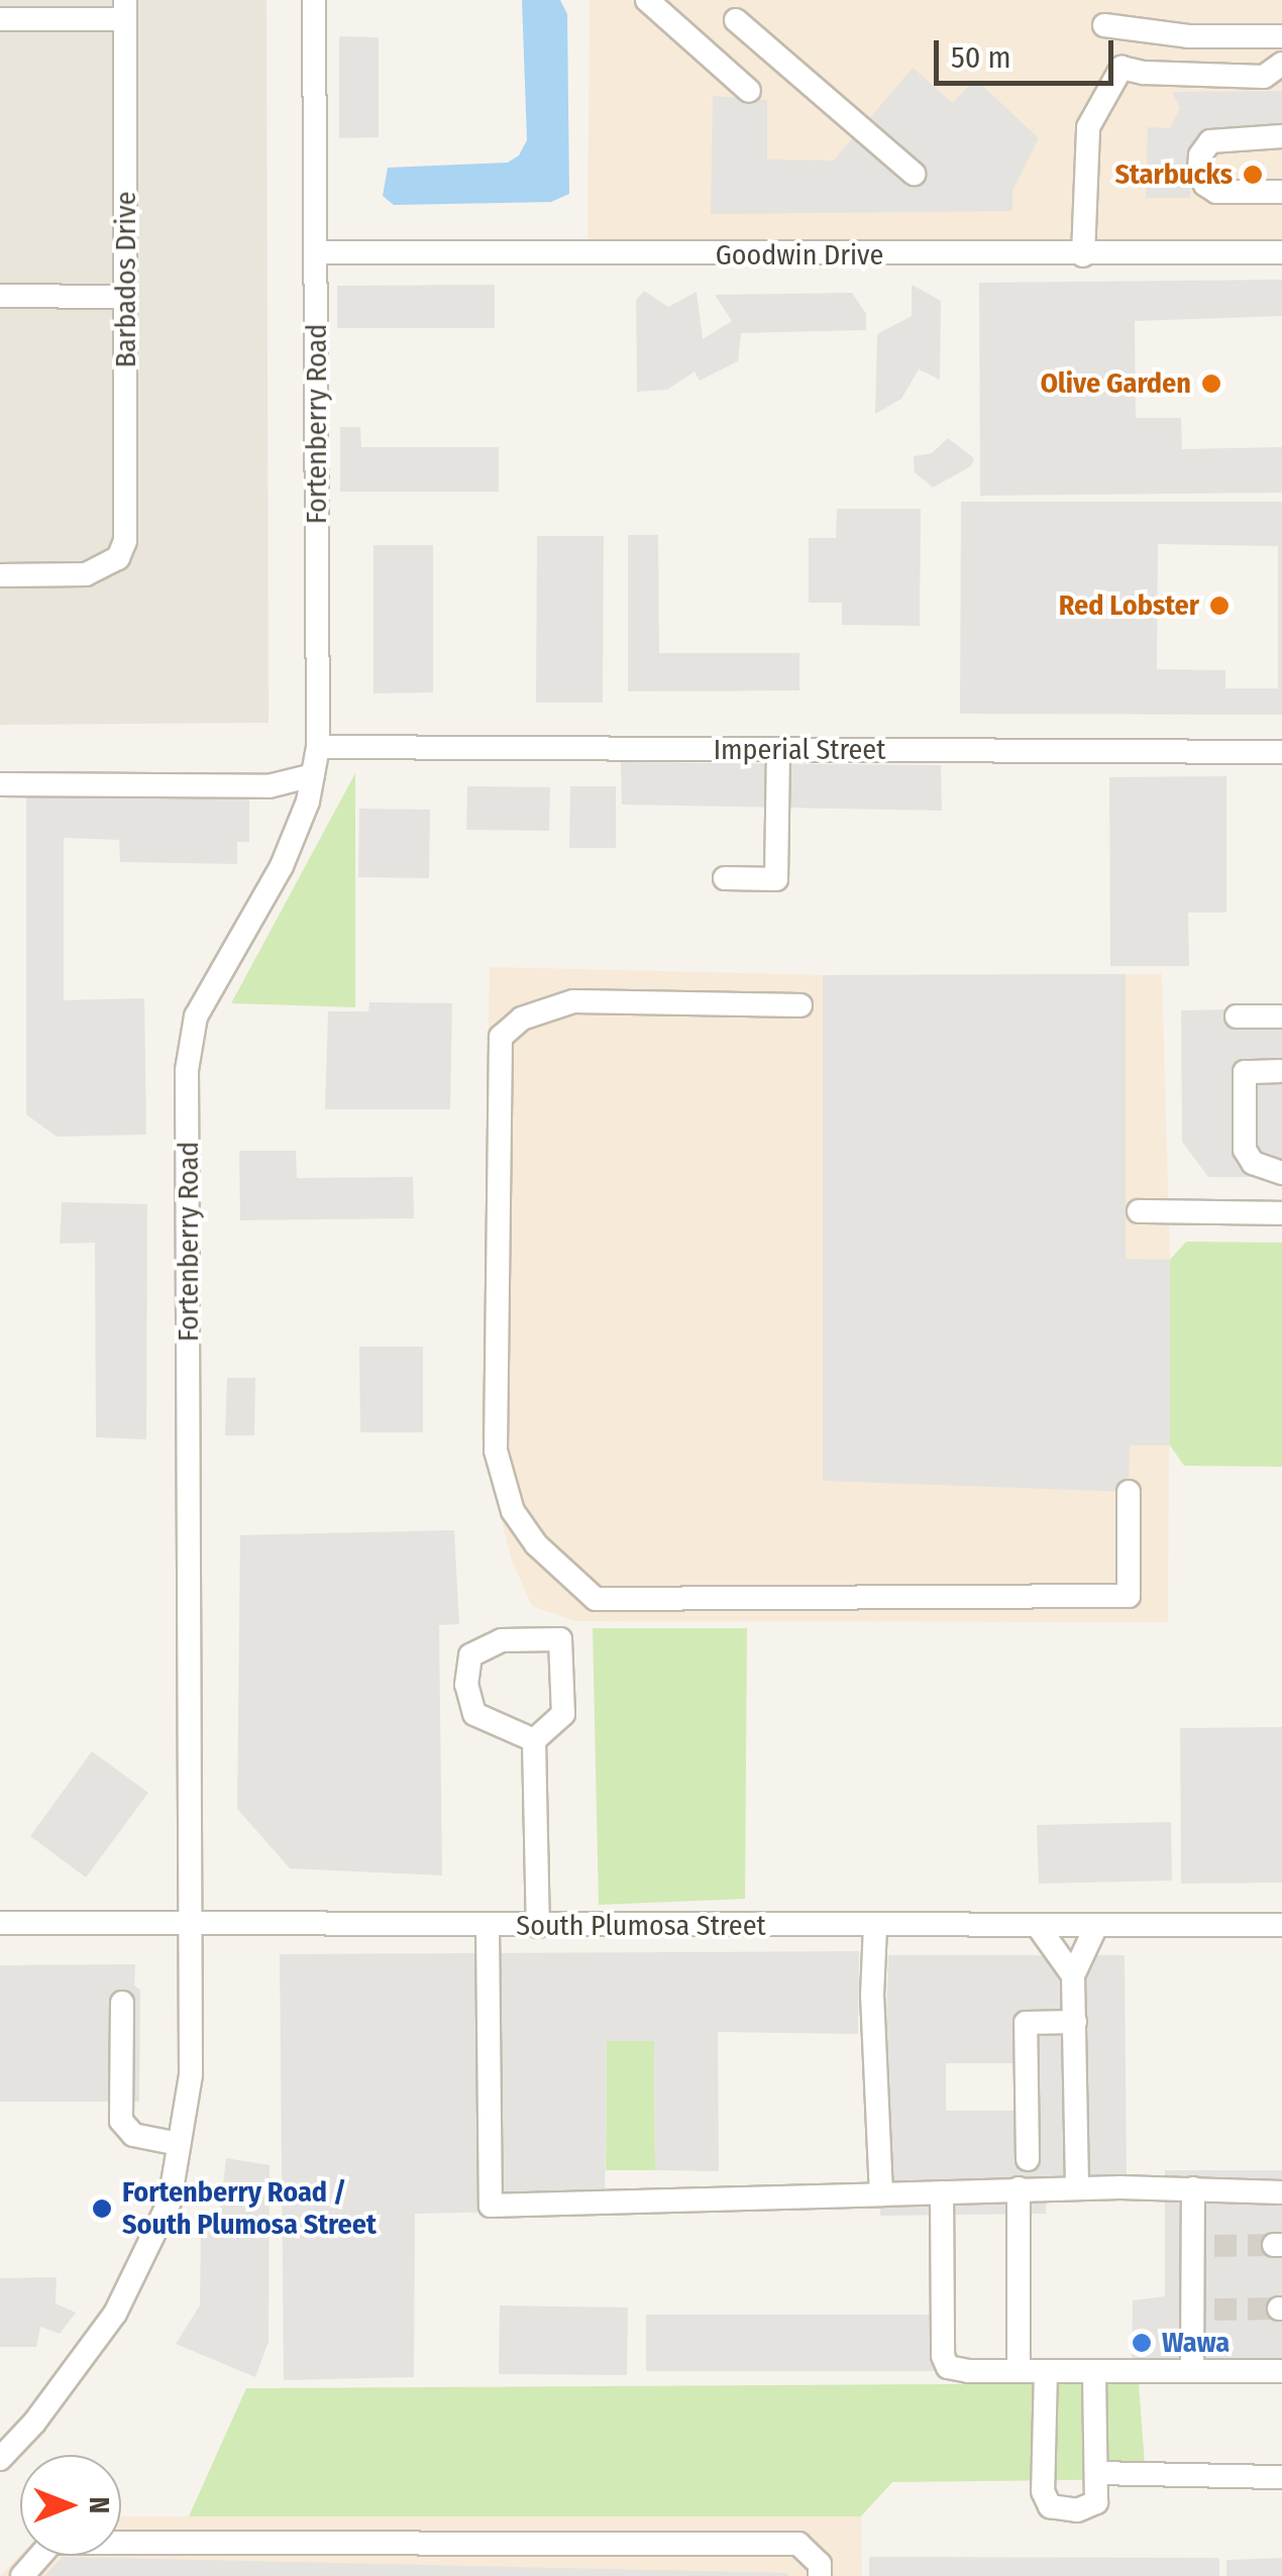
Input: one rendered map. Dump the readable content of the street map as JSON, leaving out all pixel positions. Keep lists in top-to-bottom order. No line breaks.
{"streets":{"street":["Goodwin Drive","Barbados Drive","Fortenberry Road","Imperial Street","South Plumosa Street"]},"crossings":[["Goodwin Drive","Fortenberry Road"],["Fortenberry Road","Imperial Street"],["Fortenberry Road","South Plumosa Street"]],"places":["Starbucks","Olive Garden","Red Lobster","Fortenberry Road / South Plumosa Street","Wawa"],"scale_bar":"50 m","north":"right"}
